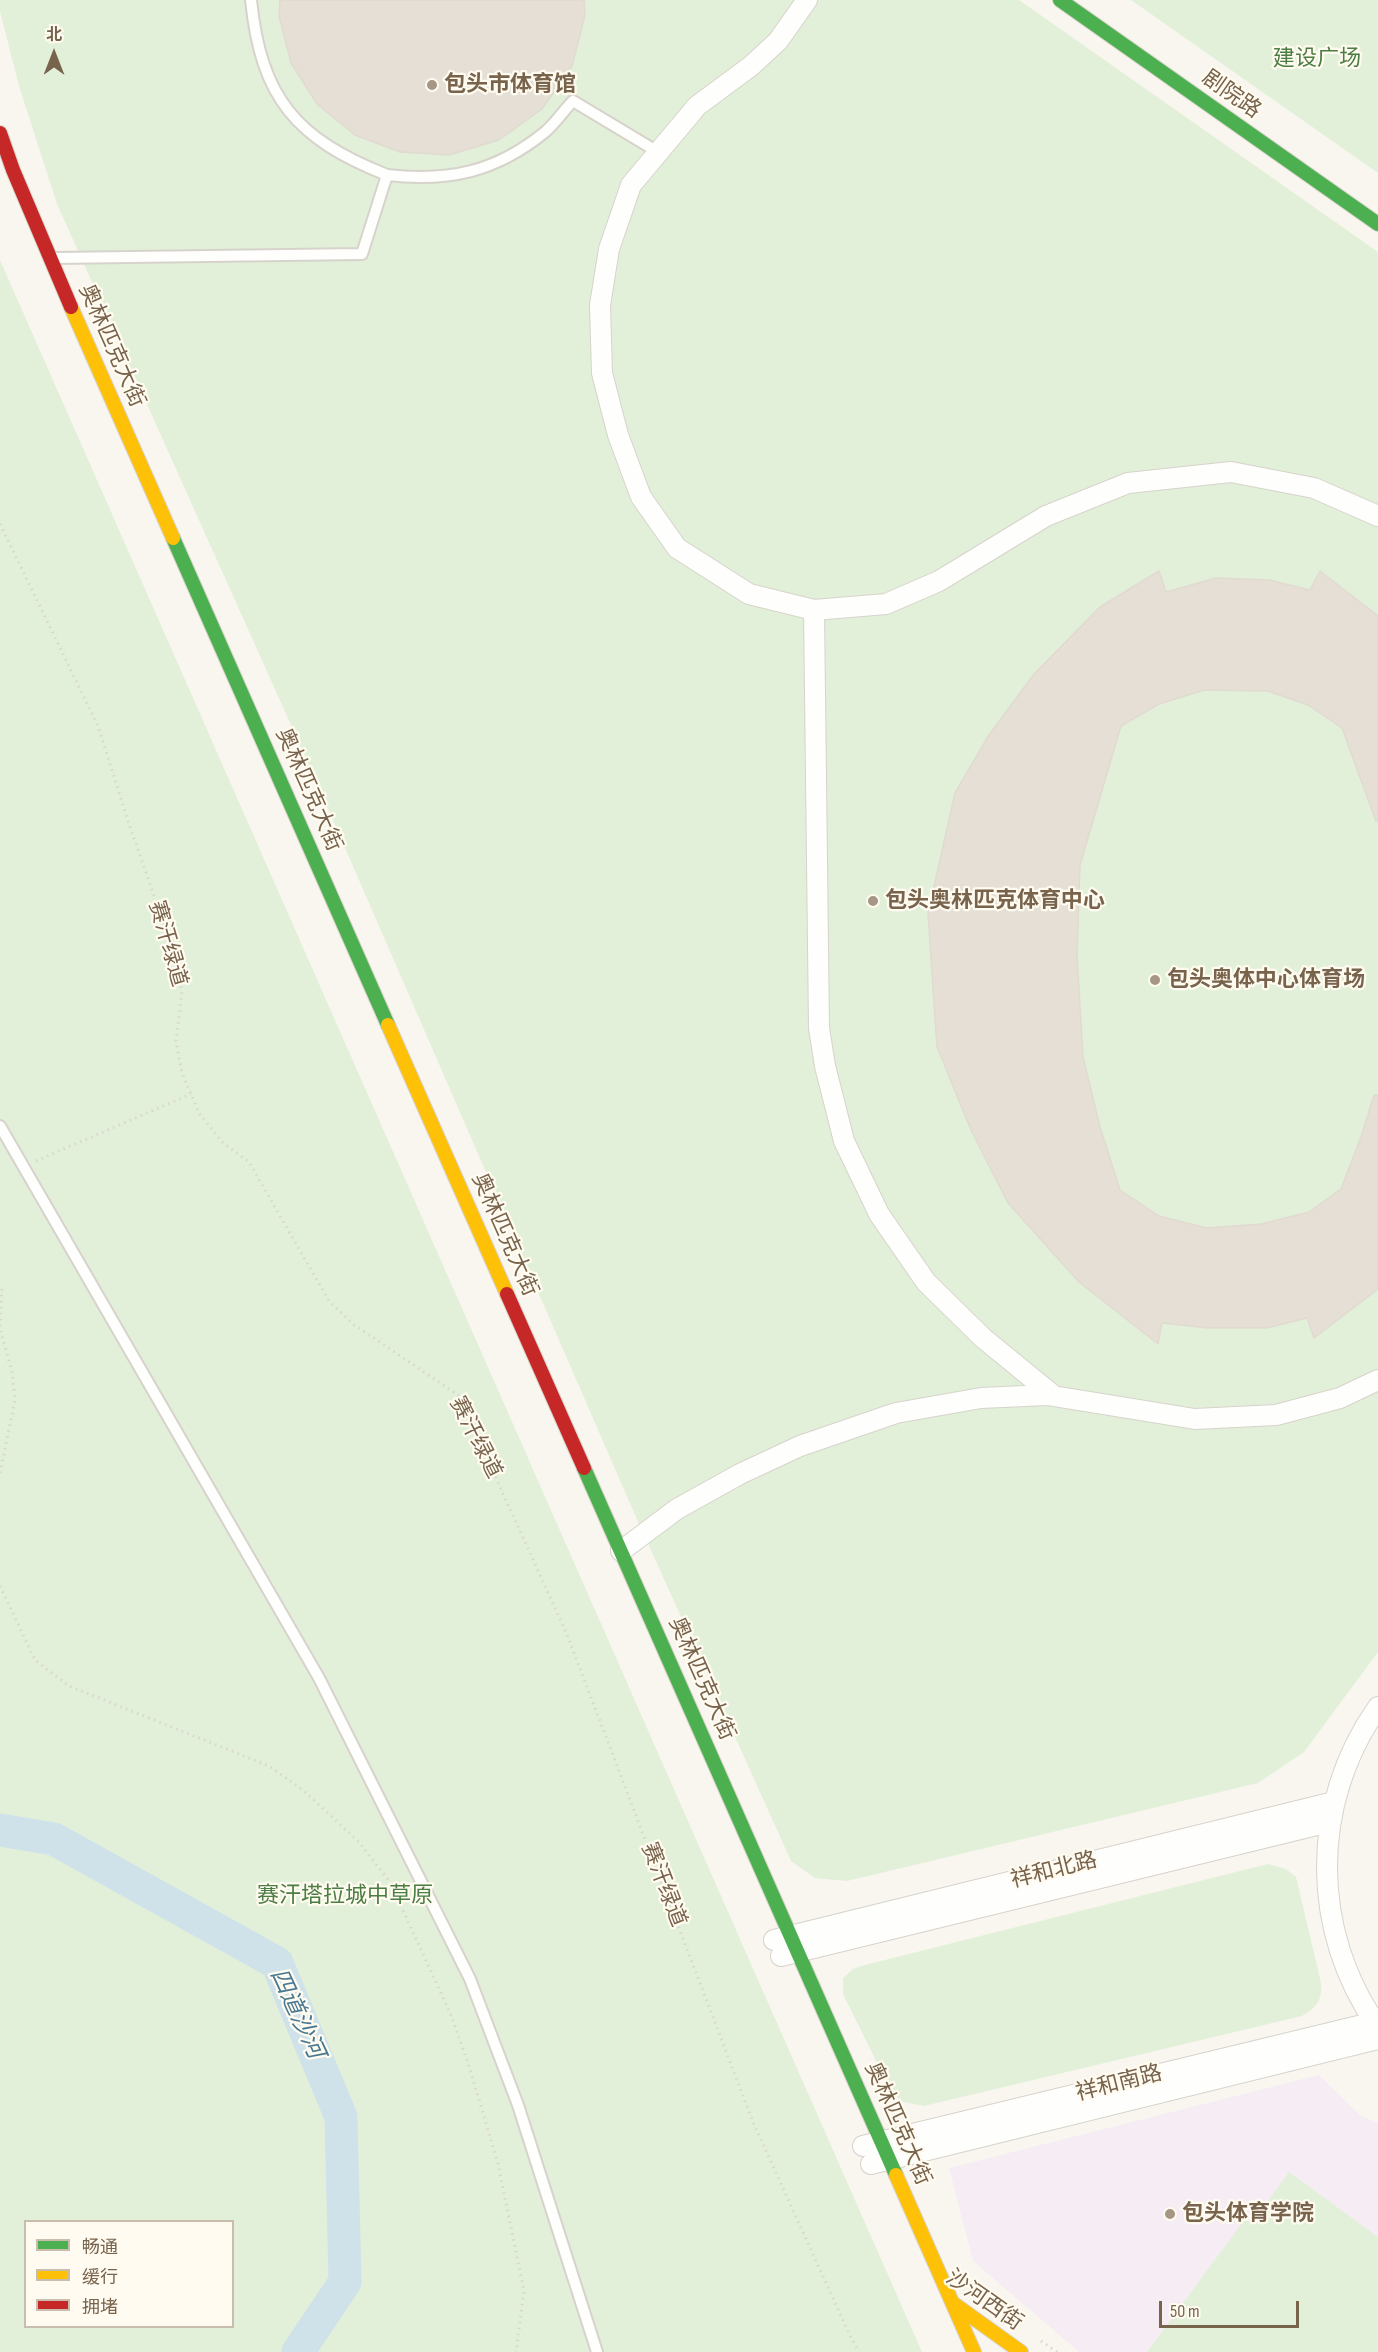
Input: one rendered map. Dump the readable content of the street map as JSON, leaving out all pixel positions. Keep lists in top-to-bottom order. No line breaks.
{"streets":{"main road":["剧院路","奥林匹克大街","沙河西街"],"street":["祥和北路","祥和南路"],"path":["赛汗绿道"]},"crossings":[["奥林匹克大街","祥和北路"],["奥林匹克大街","祥和南路"],["奥林匹克大街","沙河西街"]],"water":["四道沙河"],"parks":["建设广场","赛汗塔拉城中草原"],"places":["包头市体育馆","包头奥林匹克体育中心","包头奥体中心体育场","包头体育学院"],"legend":["畅通","缓行","拥堵"],"scale_bar":"50 m","north":"top"}
